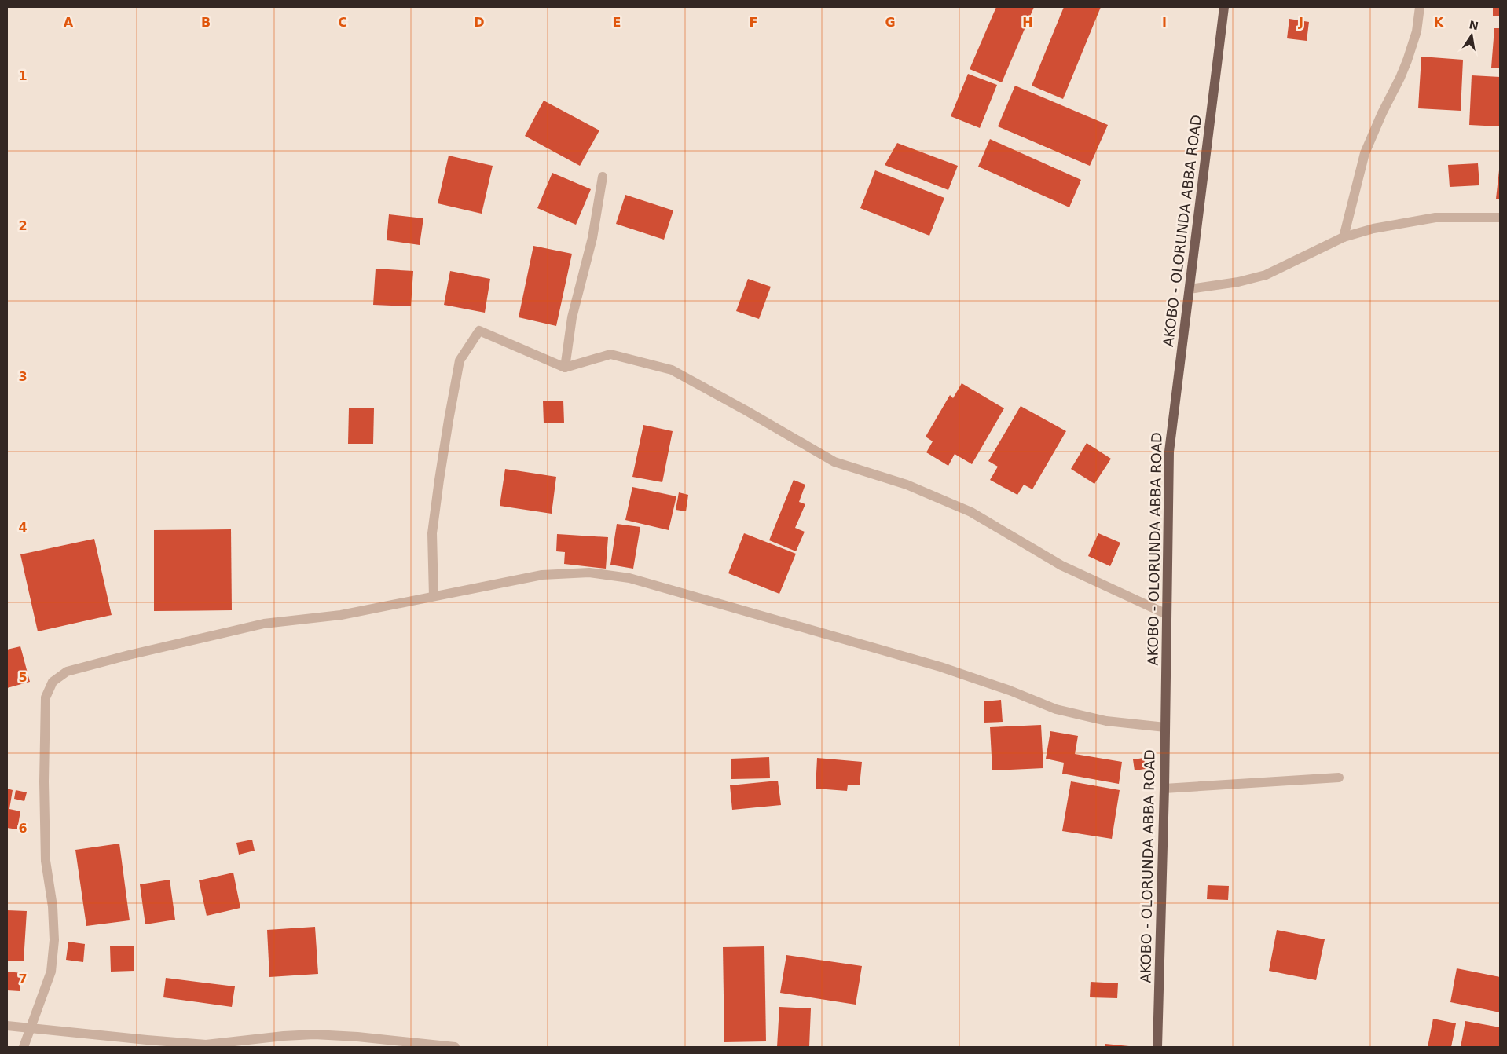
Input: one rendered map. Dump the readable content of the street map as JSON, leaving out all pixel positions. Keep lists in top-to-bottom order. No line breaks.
{"streets":{"main road":["AKOBO - OLORUNDA ABBA ROAD"]},"north":"top","grid":{"columns":["A","B","C","D","E","F","G","H","I","J","K"],"rows":["1","2","3","4","5","6","7"]}}
